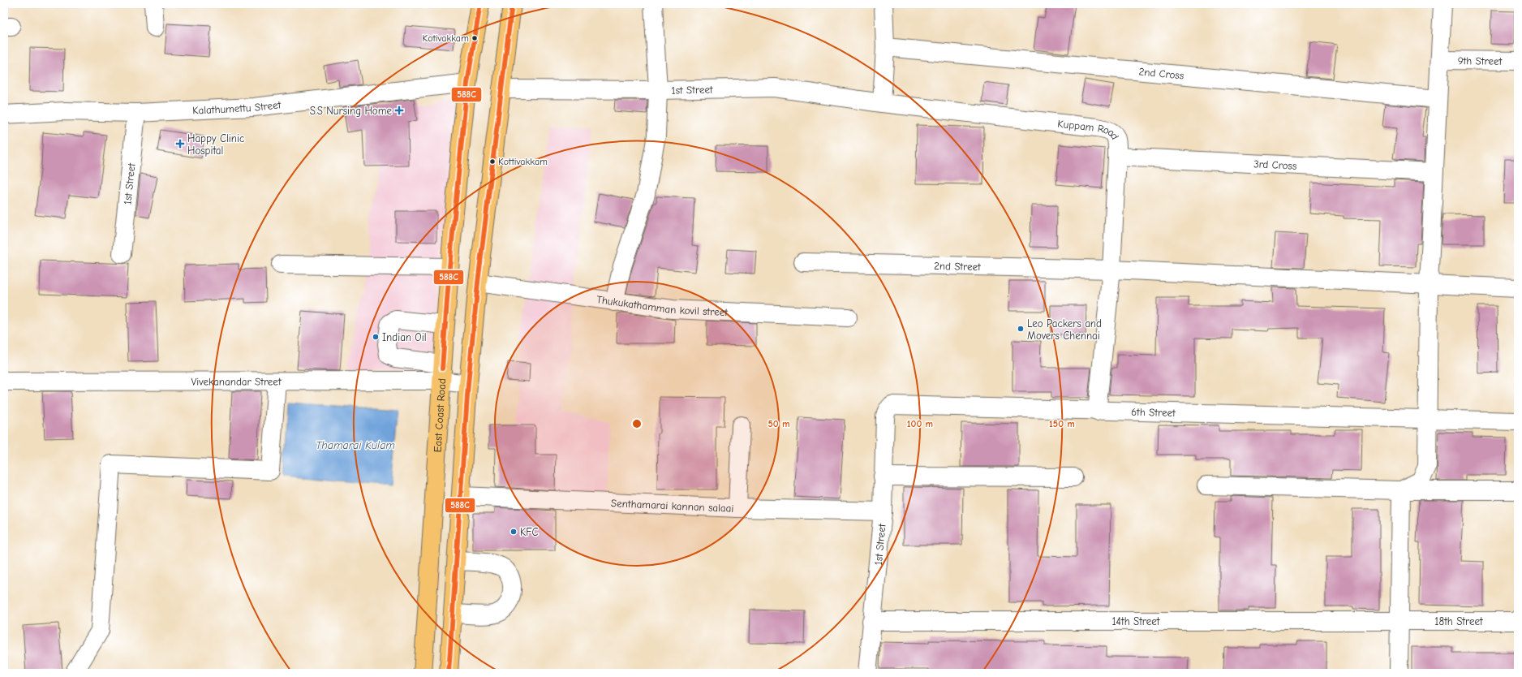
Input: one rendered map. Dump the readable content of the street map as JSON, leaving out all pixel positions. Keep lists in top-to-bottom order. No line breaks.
{"streets":{"main road":["East Coast Road"],"street":["9th Street","2nd Cross","1st Street","Kalathumettu Street","Kuppam Road","3rd Cross","2nd Street","Thukukathamman kovil street","Vivekanandar Street","6th Street","Senthamarai kannan salaai","14th Street","18th Street"]},"crossings":[["1st Street","Kalathumettu Street"],["1st Street","Kuppam Road"],["1st Street","6th Street"],["1st Street","Senthamarai kannan salaai"],["1st Street","14th Street"],["Kalathumettu Street","East Coast Road"],["Kuppam Road","3rd Cross"],["Kuppam Road","2nd Street"],["Kuppam Road","6th Street"],["Vivekanandar Street","East Coast Road"],["14th Street","18th Street"]],"water":["Thamarai Kulam"],"places":{"other":["Kotivakkam","Kottivakkam","Leo Packers and Movers Chennai","Indian Oil","KFC"],"health":["S.S Nursing Home","Happy Clinic Hospital"]},"lines":["transit line 588C"],"rings":["50 m","100 m","150 m"]}
